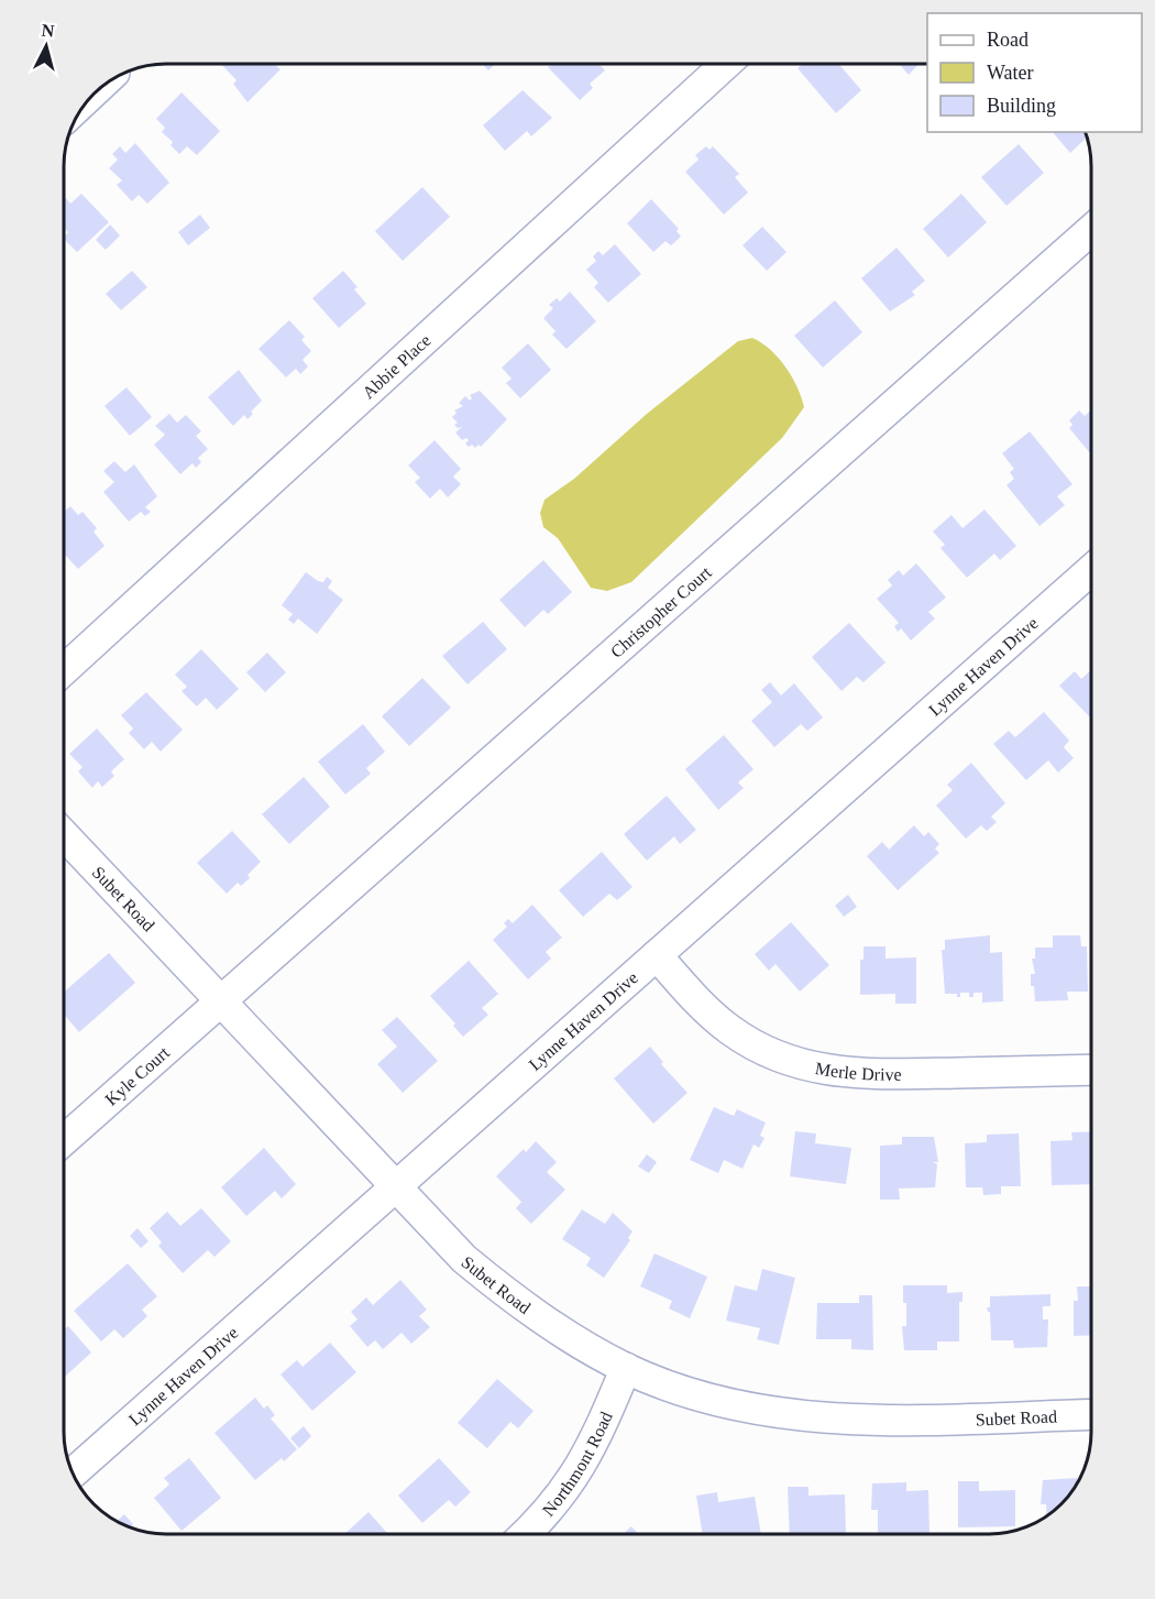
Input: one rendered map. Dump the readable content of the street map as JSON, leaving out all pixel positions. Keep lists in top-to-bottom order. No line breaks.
{"streets":{"street":["Abbie Place","Christopher Court","Lynne Haven Drive","Subet Road","Merle Drive","Kyle Court","Northmont Road"]},"crossings":[["Christopher Court","Subet Road"],["Christopher Court","Kyle Court"],["Lynne Haven Drive","Subet Road"],["Lynne Haven Drive","Merle Drive"],["Subet Road","Kyle Court"],["Subet Road","Northmont Road"]],"legend":["Road","Water","Building"],"north":"top"}
